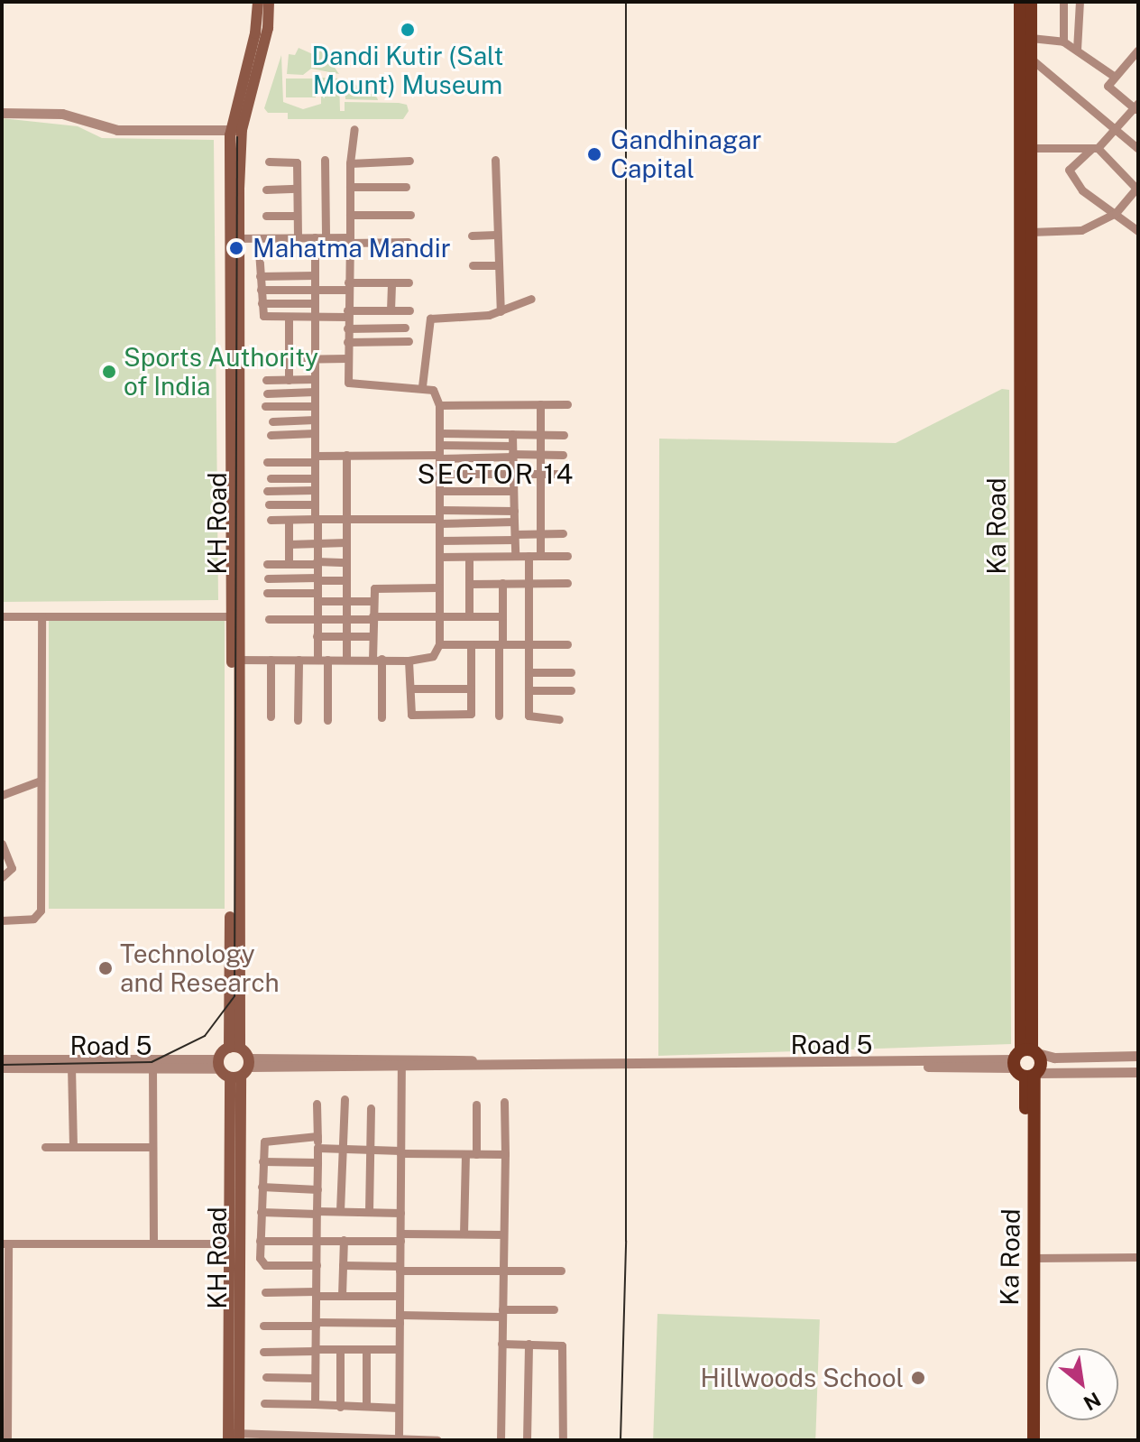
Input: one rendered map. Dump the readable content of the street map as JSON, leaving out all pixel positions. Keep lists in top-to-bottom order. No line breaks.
{"streets":{"main road":["KH Road","Ka Road"],"street":["Road 5"]},"crossings":[["Ka Road","Road 5"]],"districts":["SECTOR 14"],"places":["Dandi Kutir (Salt Mount) Museum","Gandhinagar Capital","Mahatma Mandir","Sports Authority of India","Technology and Research","Hillwoods School"],"north":"bottom right"}
